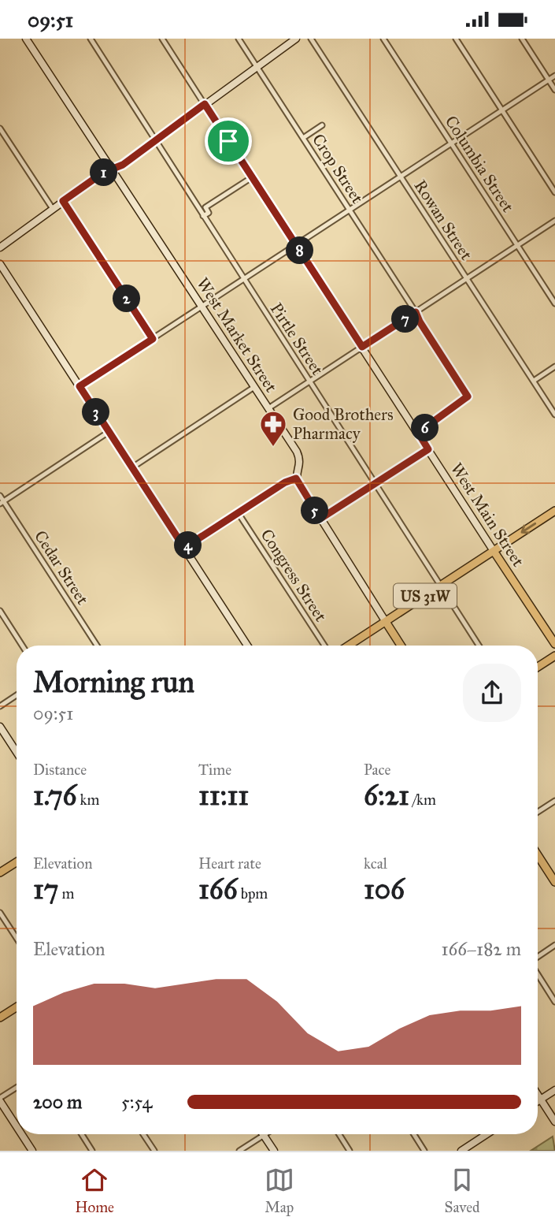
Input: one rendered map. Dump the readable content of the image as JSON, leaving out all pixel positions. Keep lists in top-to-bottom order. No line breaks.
{"streets":{"main road":["West Main Street","US 31W"],"street":["Columbia Street","Crop Street","Rowan Street","West Market Street","Pirtle Street","Cedar Street","Congress Street"]},"crossings":[["Crop Street","West Main Street"],["Pirtle Street","US 31W"],["West Main Street","US 31W"]],"places":{"pharmacy":["Good Brothers Pharmacy"]},"page":{"status":"09:51","pins":["1","8","2","7","3","6","5","4"],"heading":["Morning run","09:51"],"stats":[["Distance","1.76 km"],["Time","11:11"],["Pace","6:21 /km"],["Elevation","17 m"],["Heart rate","166 bpm"],["kcal","106"]],"chart":["Elevation","166–182 m"],"list":[{"name":"200 m","note":"5:54"}],"tabs":["Home","Map","Saved"]}}
